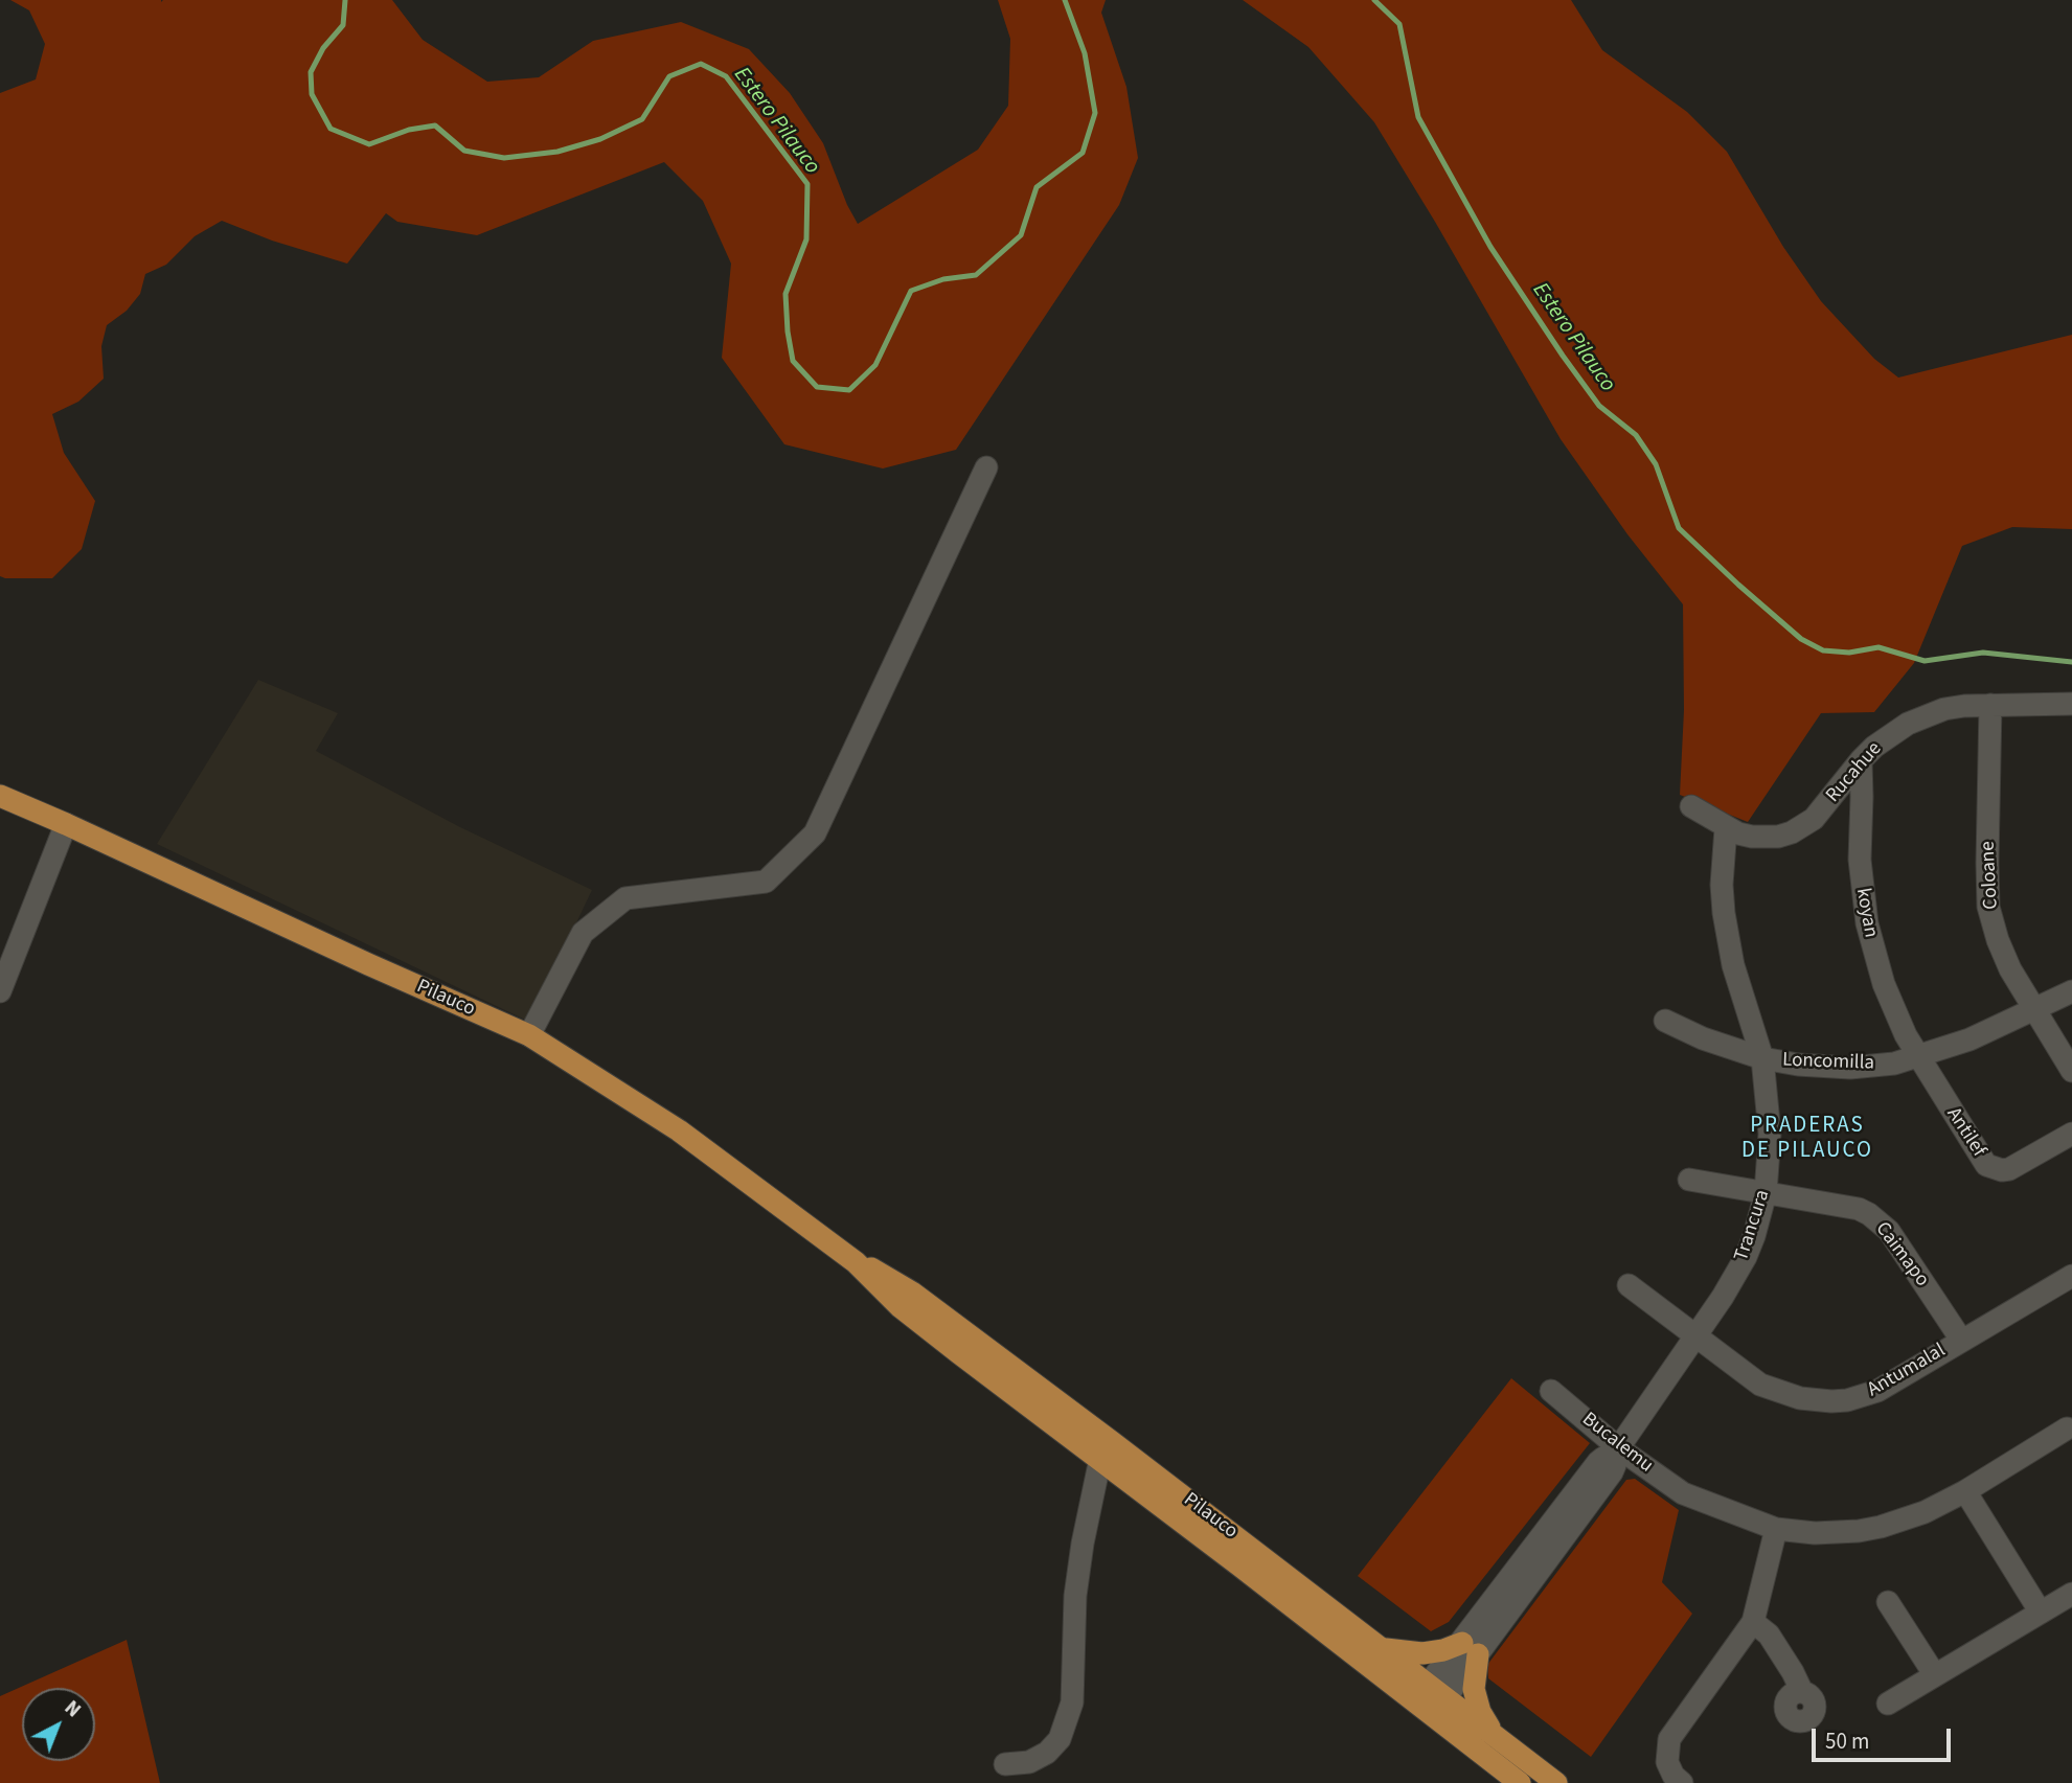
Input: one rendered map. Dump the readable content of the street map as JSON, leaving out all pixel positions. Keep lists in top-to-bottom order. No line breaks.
{"streets":{"main road":["Pilauco"],"street":["Rucahue","Coloane","koyan","Loncomilla","Antilef","Trancura","Caimapo","Antumalal","Bucalemu"]},"crossings":[["Rucahue","Coloane"],["Rucahue","koyan"],["Rucahue","Trancura"],["Coloane","Loncomilla"],["koyan","Loncomilla"],["koyan","Antilef"],["Pilauco","Trancura"],["Loncomilla","Antilef"],["Loncomilla","Trancura"],["Trancura","Caimapo"],["Trancura","Antumalal"],["Trancura","Bucalemu"],["Caimapo","Antumalal"]],"districts":["PRADERAS DE PILAUCO"],"water":["Estero Pilauco"],"scale_bar":"50 m","north":"top right"}
